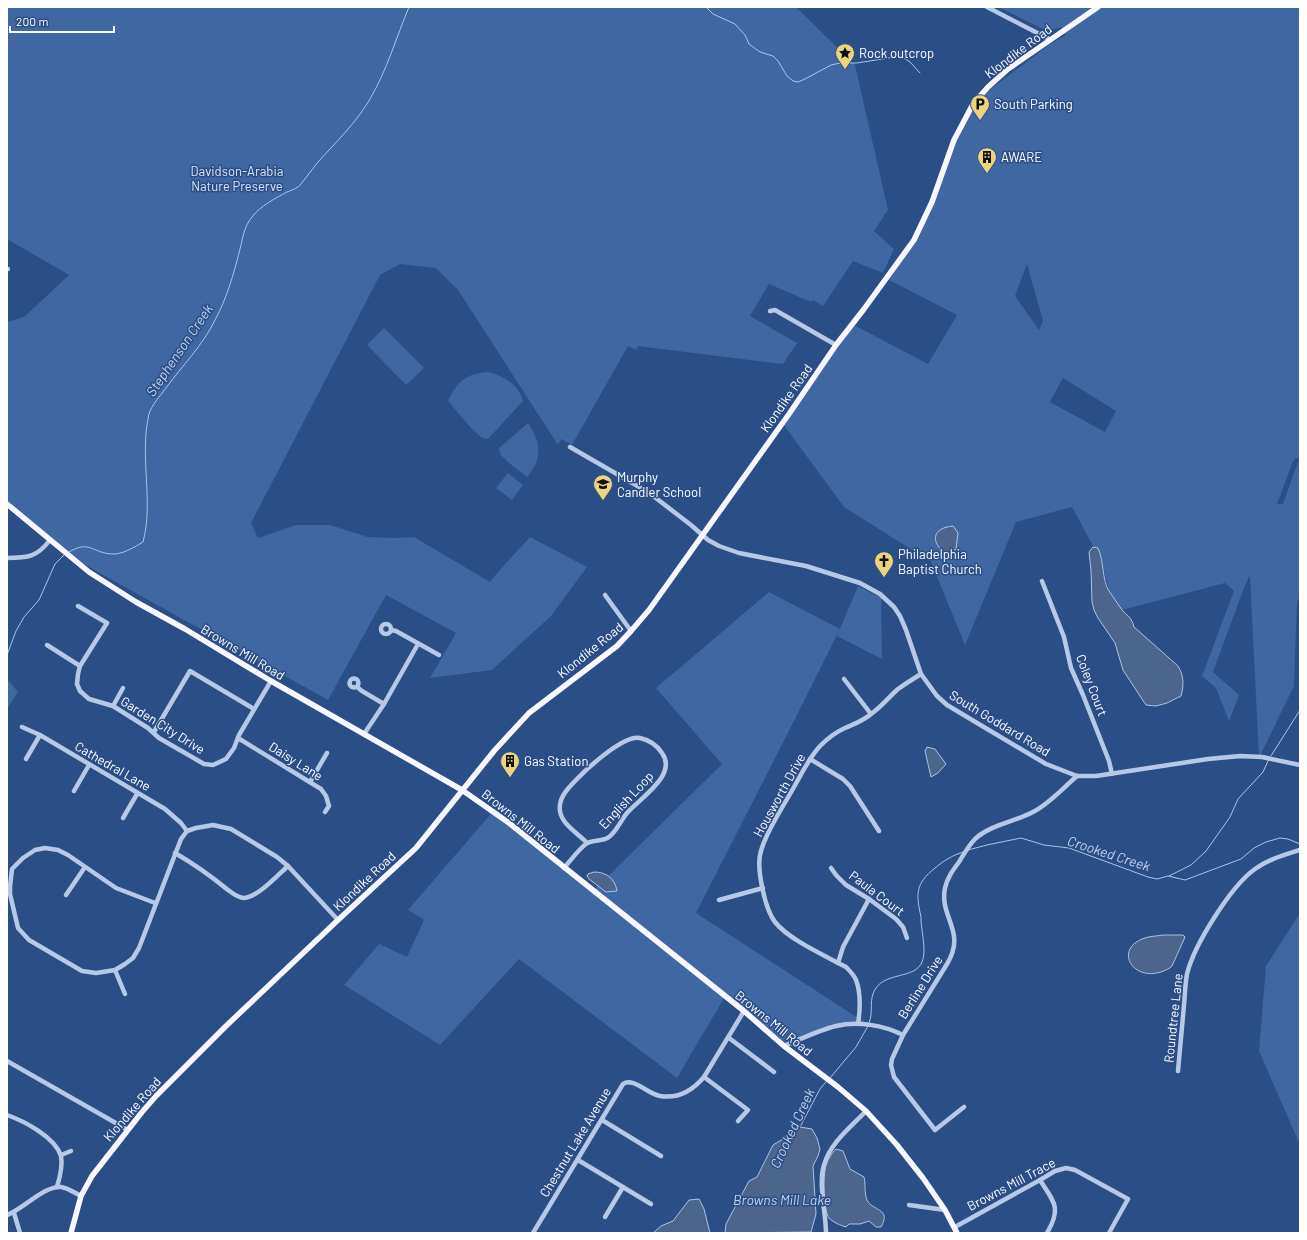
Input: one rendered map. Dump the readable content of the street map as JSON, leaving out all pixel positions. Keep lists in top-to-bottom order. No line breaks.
{"streets":{"main road":["Klondike Road","Browns Mill Road"],"street":["Coley Court","South Goddard Road","Garden City Drive","Daisy Lane","Cathedral Lane","Housworth Drive","English Loop","Paula Court","Berline Drive","Roundtree Lane","Chestnut Lake Avenue","Browns Mill Trace"]},"crossings":[["Klondike Road","Browns Mill Road"],["Klondike Road","South Goddard Road"],["Browns Mill Road","Garden City Drive"],["Browns Mill Road","Chestnut Lake Avenue"],["Browns Mill Road","Browns Mill Trace"],["Coley Court","South Goddard Road"],["South Goddard Road","Housworth Drive"],["South Goddard Road","Berline Drive"],["Garden City Drive","Daisy Lane"]],"water":["Stephenson Creek","Crooked Creek","Browns Mill Lake"],"parks":["Davidson-Arabia Nature Preserve"],"places":{"place":["Rock outcrop"],"parking":["South Parking"],"building":["AWARE","Gas Station"],"school or university":["Murphy Candler School"],"church":["Philadelphia Baptist Church"]},"scale_bar":"200 m"}
